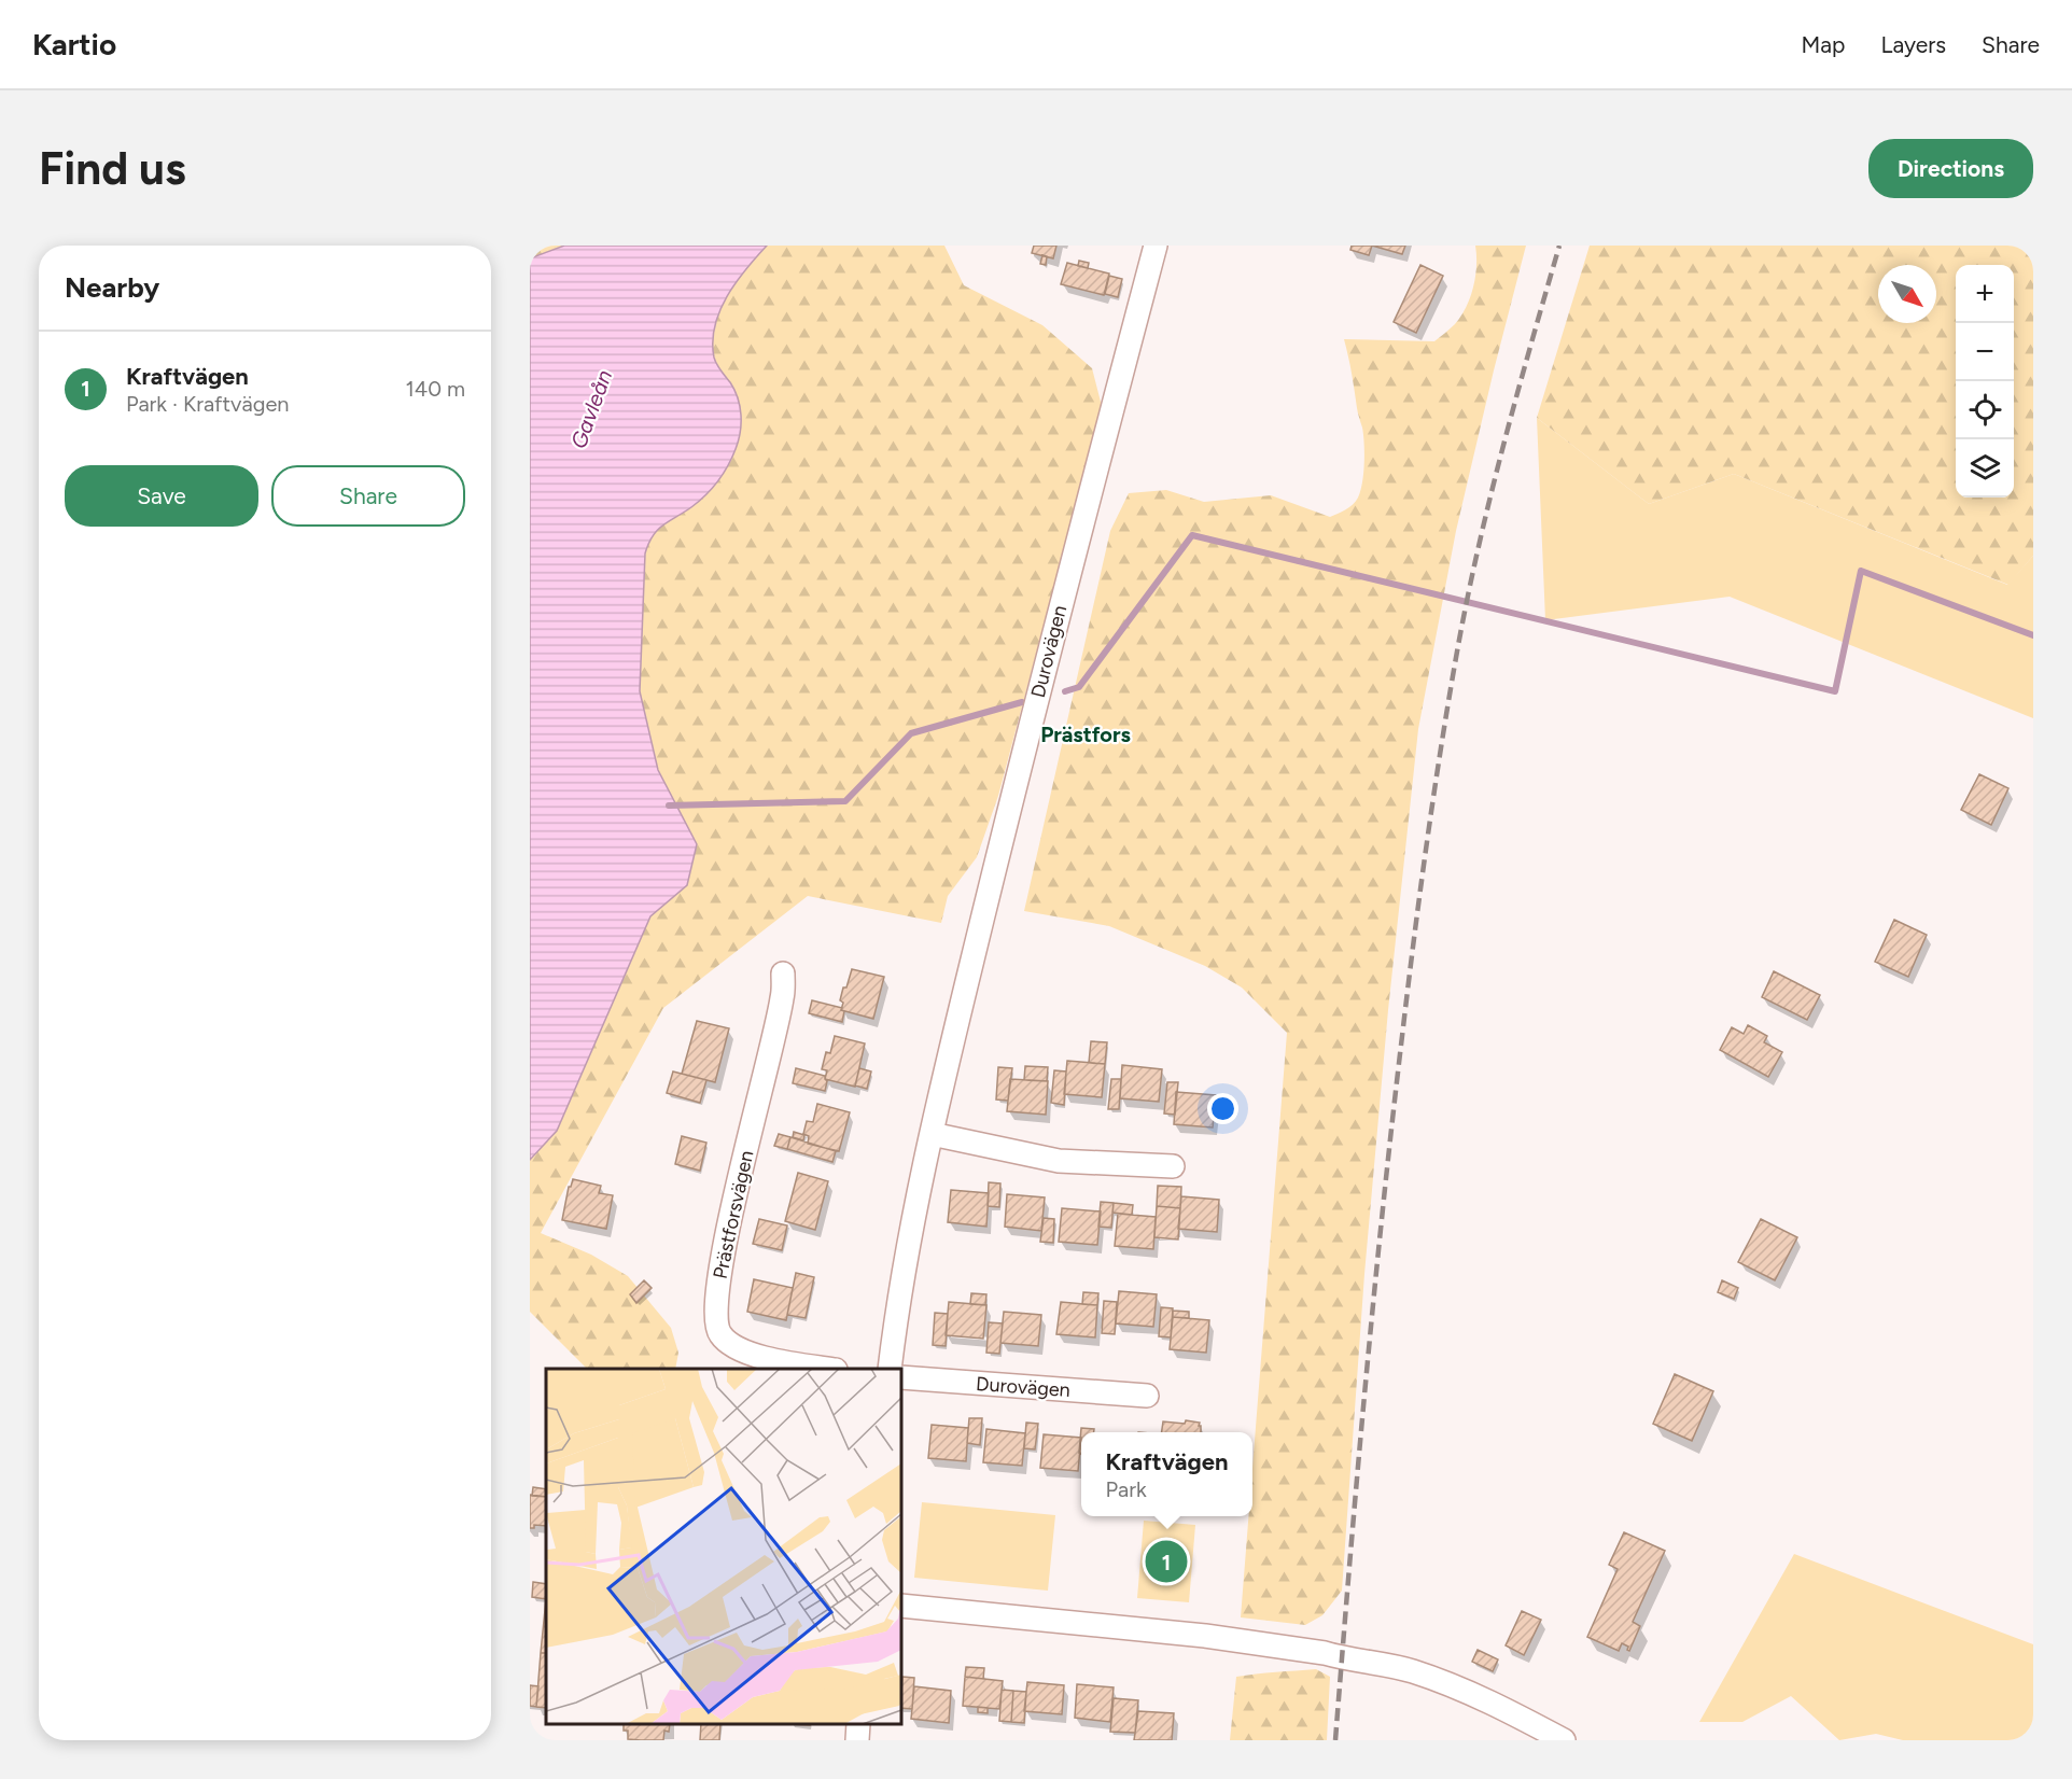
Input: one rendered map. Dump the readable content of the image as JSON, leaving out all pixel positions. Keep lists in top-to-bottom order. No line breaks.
{"streets":{"street":["Durovägen","Prästforsvägen"]},"districts":["Prästfors"],"water":["Gavleån"],"north":"bottom right","page":{"header":"Kartio","nav":["Map","Layers","Share"],"buttons":["Directions",["Save","Share"]],"title":"Find us","heading":"Nearby","map_buttons":["+","−"],"list":[{"mark":"1","name":"Kraftvägen","note":"Park · Kraftvägen","value":"140 m"}],"popup":["Kraftvägen","Park"],"pins":"1"}}
